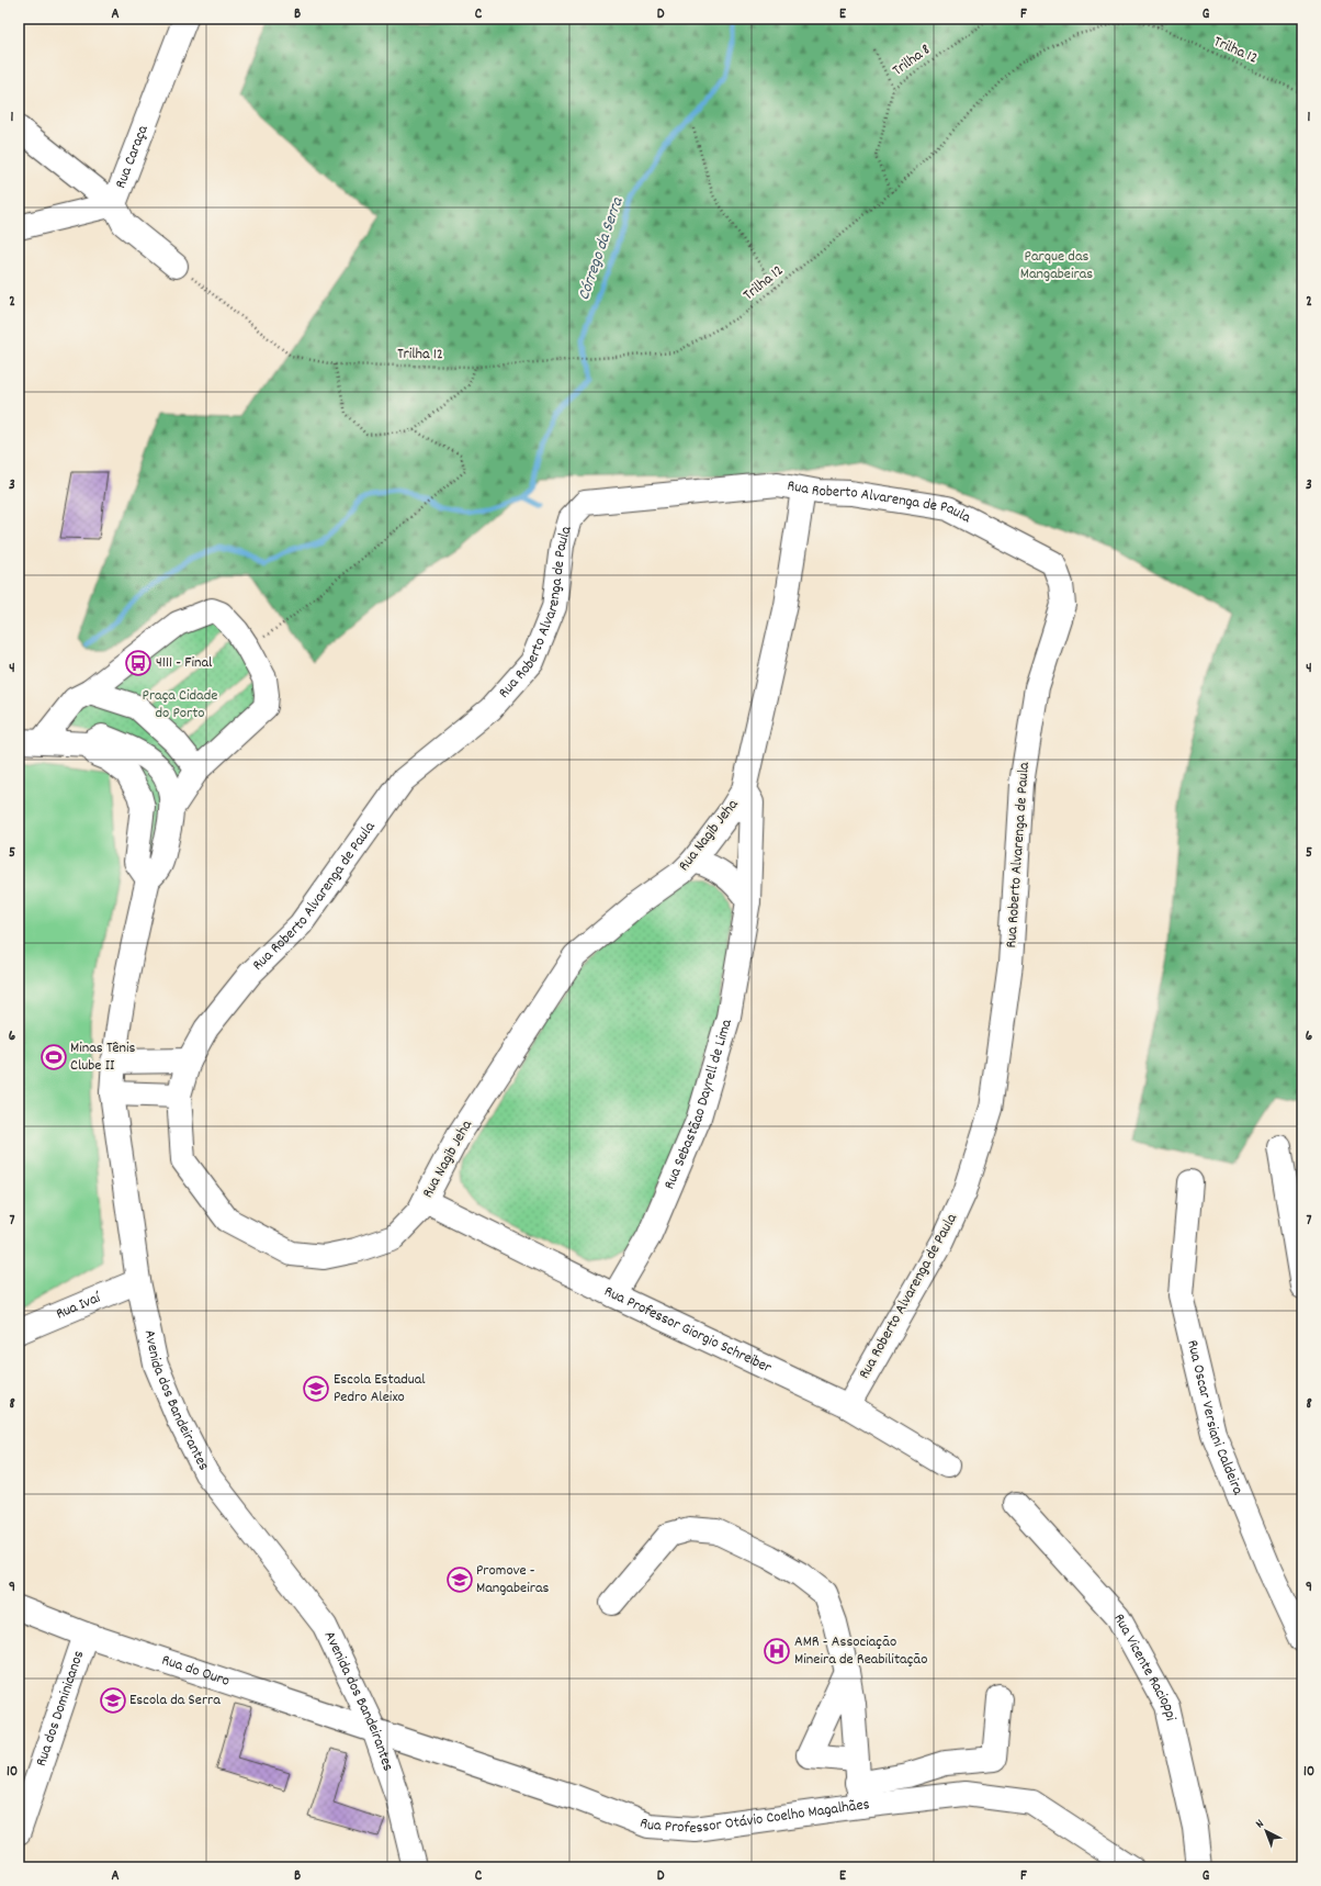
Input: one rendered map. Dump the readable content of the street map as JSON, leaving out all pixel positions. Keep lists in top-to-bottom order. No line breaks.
{"streets":{"street":["Rua Caraça","Rua Roberto Alvarenga de Paula","Rua Nagib Jeha","Rua Sebastãao Dayrell de Lima","Rua Ivaí","Rua Professor Giorgio Schreiber","Avenida dos Bandeirantes","Rua Oscar Versiani Caldeira","Rua Vicente Racioppi","Rua do Ouro","Rua dos Dominicanos","Rua Professor Otávio Coelho Magalhães"],"path":["Trilha 12","Trilha 8"]},"crossings":[["Trilha 12","Trilha 8"],["Rua Roberto Alvarenga de Paula","Rua Nagib Jeha"],["Rua Roberto Alvarenga de Paula","Rua Professor Giorgio Schreiber"],["Rua Nagib Jeha","Rua Sebastãao Dayrell de Lima"],["Rua Nagib Jeha","Rua Professor Giorgio Schreiber"],["Rua Sebastãao Dayrell de Lima","Rua Professor Giorgio Schreiber"],["Rua Ivaí","Avenida dos Bandeirantes"],["Avenida dos Bandeirantes","Rua do Ouro"],["Avenida dos Bandeirantes","Rua Professor Otávio Coelho Magalhães"],["Rua do Ouro","Rua dos Dominicanos"],["Rua do Ouro","Rua Professor Otávio Coelho Magalhães"]],"water":["Córrego da Serra"],"parks":["Parque das Mangabeiras","Praça Cidade do Porto"],"places":{"bus stop":["4111 - Final"],"sports":["Minas Tênis Clube II"],"school or university":["Escola Estadual Pedro Aleixo","Promove - Mangabeiras","Escola da Serra"],"hospital":["AMR - Associação Mineira de Reabilitação"]},"north":"top left","grid":{"columns":["A","B","C","D","E","F","G"],"rows":["1","2","3","4","5","6","7","8","9","10"]}}
